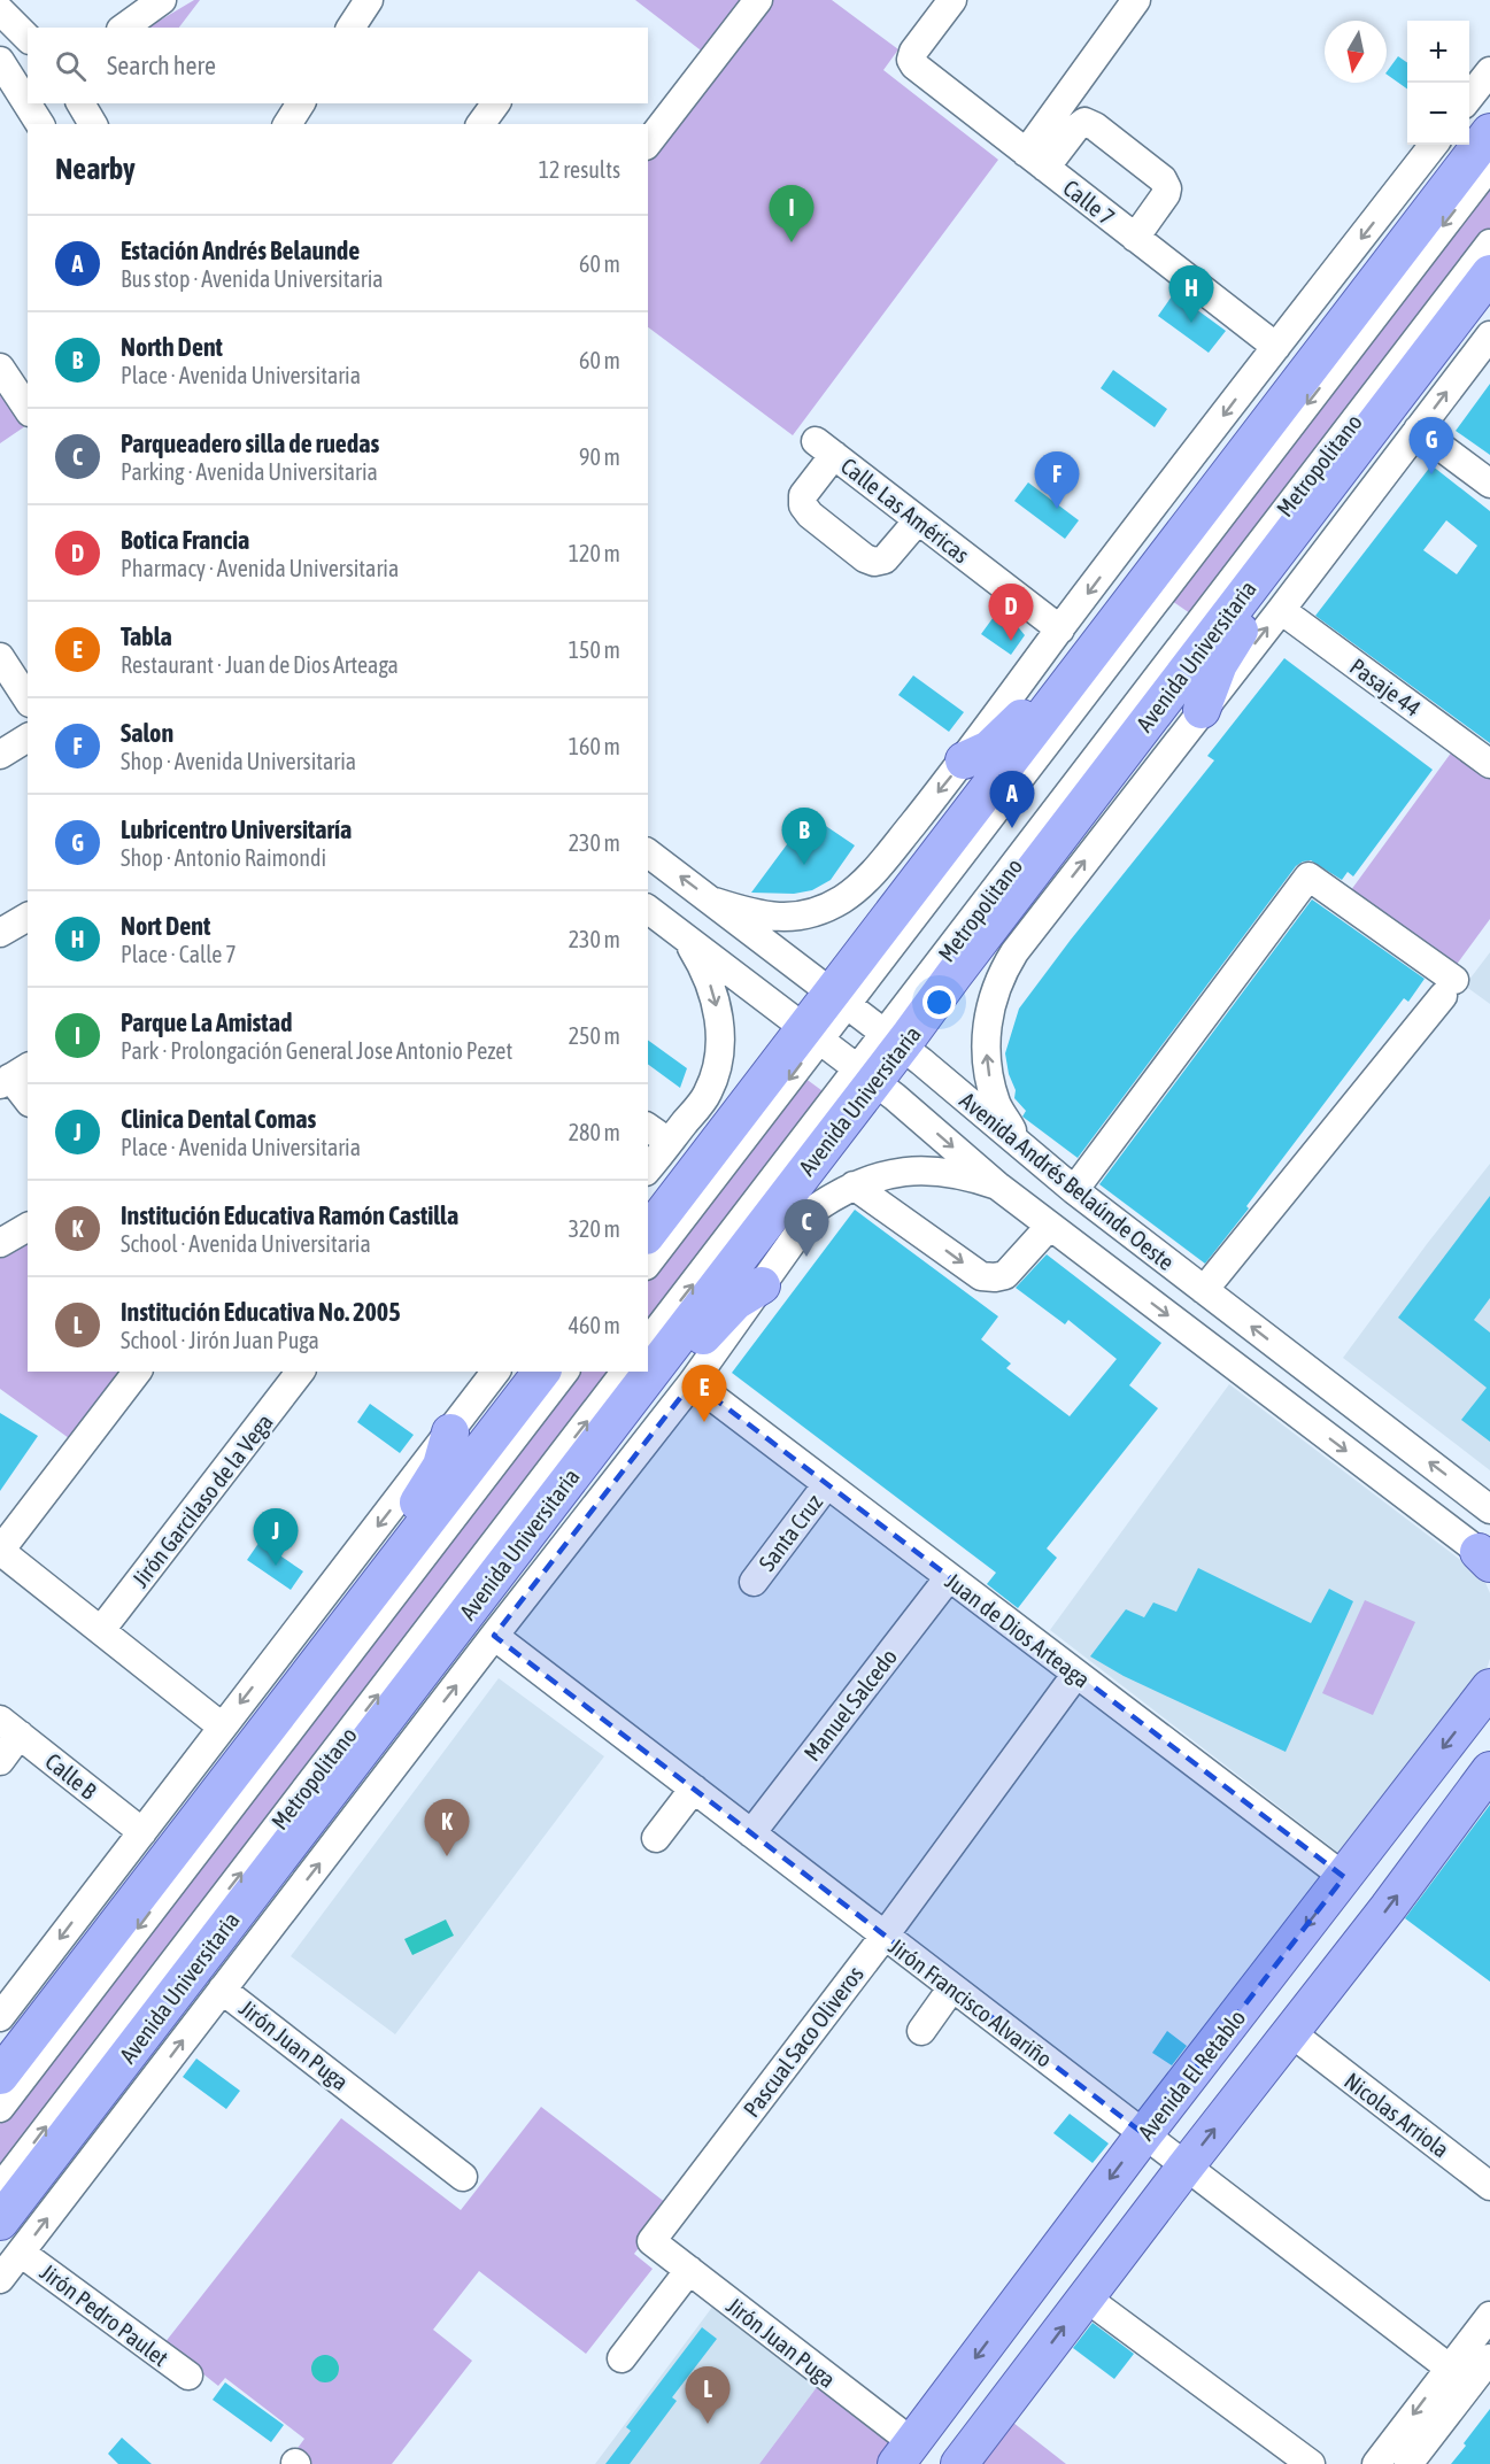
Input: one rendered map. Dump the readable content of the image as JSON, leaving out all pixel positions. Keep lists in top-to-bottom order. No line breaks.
{"streets":{"main road":["Avenida Universitaria","Avenida El Retablo"],"street":["Calle 7","Metropolitano","Calle Las Américas","Pasaje 44","Avenida Andrés Belaúnde Oeste","Jirón Garcilaso de la Vega","Santa Cruz","Juan de Dios Arteaga","Manuel Salcedo","Calle B","Jirón Francisco Alvariño","Pascual Saco Oliveros","Jirón Juan Puga","Nicolas Arriola","Jirón Pedro Paulet"]},"crossings":[["Metropolitano","Avenida Universitaria"],["Metropolitano","Avenida Andrés Belaúnde Oeste"],["Avenida Universitaria","Pasaje 44"],["Avenida Universitaria","Avenida Andrés Belaúnde Oeste"],["Avenida Universitaria","Juan de Dios Arteaga"],["Avenida Universitaria","Jirón Francisco Alvariño"],["Avenida Universitaria","Jirón Juan Puga"],["Avenida Universitaria","Jirón Pedro Paulet"],["Santa Cruz","Juan de Dios Arteaga"],["Juan de Dios Arteaga","Manuel Salcedo"],["Juan de Dios Arteaga","Pascual Saco Oliveros"],["Juan de Dios Arteaga","Avenida El Retablo"],["Manuel Salcedo","Jirón Francisco Alvariño"],["Jirón Francisco Alvariño","Pascual Saco Oliveros"],["Jirón Francisco Alvariño","Avenida El Retablo"],["Pascual Saco Oliveros","Jirón Juan Puga"],["Jirón Juan Puga","Avenida El Retablo"]],"north":"bottom","page":{"map_buttons":["+","−"],"search":"Search here","heading":["Nearby","12 results"],"pins":["I","H","G","F","D","A","B","C","E","J","K","L"],"list":[{"mark":"A","name":"Estación Andrés Belaunde","note":"Bus stop · Avenida Universitaria","value":"60 m"},{"mark":"B","name":"North Dent","note":"Place · Avenida Universitaria","value":"60 m"},{"mark":"C","name":"Parqueadero silla de ruedas","note":"Parking · Avenida Universitaria","value":"90 m"},{"mark":"D","name":"Botica Francia","note":"Pharmacy · Avenida Universitaria","value":"120 m"},{"mark":"E","name":"Tabla","note":"Restaurant · Juan de Dios Arteaga","value":"150 m"},{"mark":"F","name":"Salon","note":"Shop · Avenida Universitaria","value":"160 m"},{"mark":"G","name":"Lubricentro Universitaría","note":"Shop · Antonio Raimondi","value":"230 m"},{"mark":"H","name":"Nort Dent","note":"Place · Calle 7","value":"230 m"},{"mark":"I","name":"Parque La Amistad","note":"Park · Prolongación General Jose Antonio Pezet","value":"250 m"},{"mark":"J","name":"Clinica Dental Comas","note":"Place · Avenida Universitaria","value":"280 m"},{"mark":"K","name":"Institución Educativa Ramón Castilla","note":"School · Avenida Universitaria","value":"320 m"},{"mark":"L","name":"Institución Educativa No. 2005","note":"School · Jirón Juan Puga","value":"460 m"}]}}
